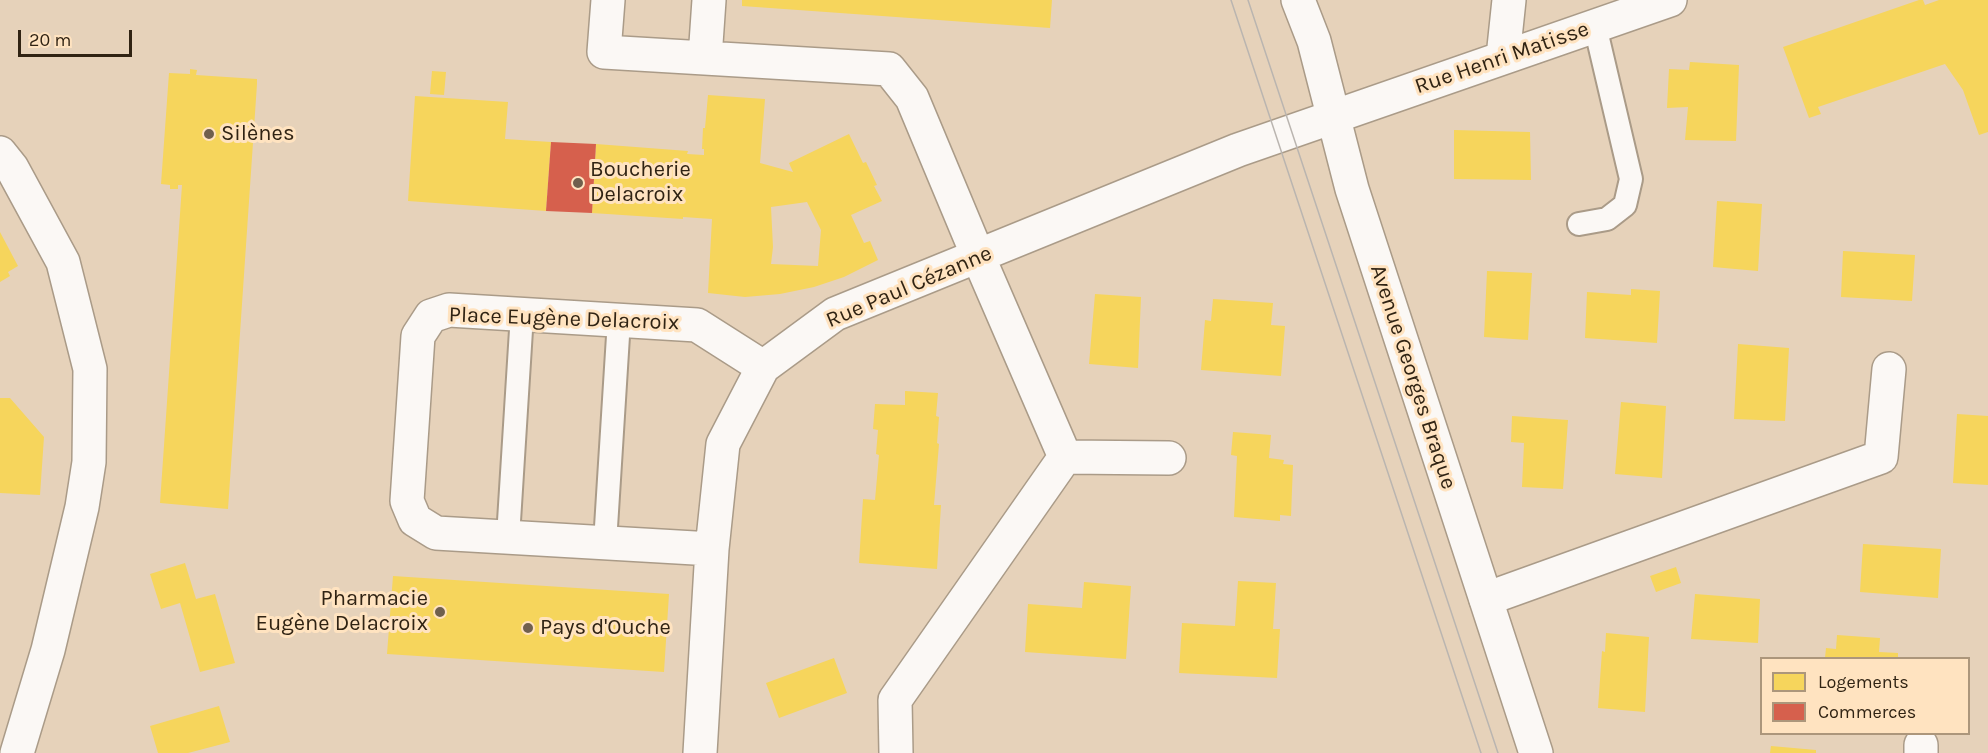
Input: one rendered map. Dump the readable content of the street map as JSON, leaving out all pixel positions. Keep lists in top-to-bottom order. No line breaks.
{"streets":{"street":["Rue Henri Matisse","Rue Paul Cézanne","Place Eugène Delacroix","Avenue Georges Braque"]},"crossings":[["Rue Henri Matisse","Rue Paul Cézanne"],["Rue Henri Matisse","Avenue Georges Braque"],["Rue Paul Cézanne","Place Eugène Delacroix"],["Rue Paul Cézanne","Avenue Georges Braque"]],"places":["Silènes","Boucherie Delacroix","Pharmacie Eugène Delacroix","Pays d'Ouche"],"legend":["Logements","Commerces"],"scale_bar":"20 m"}
